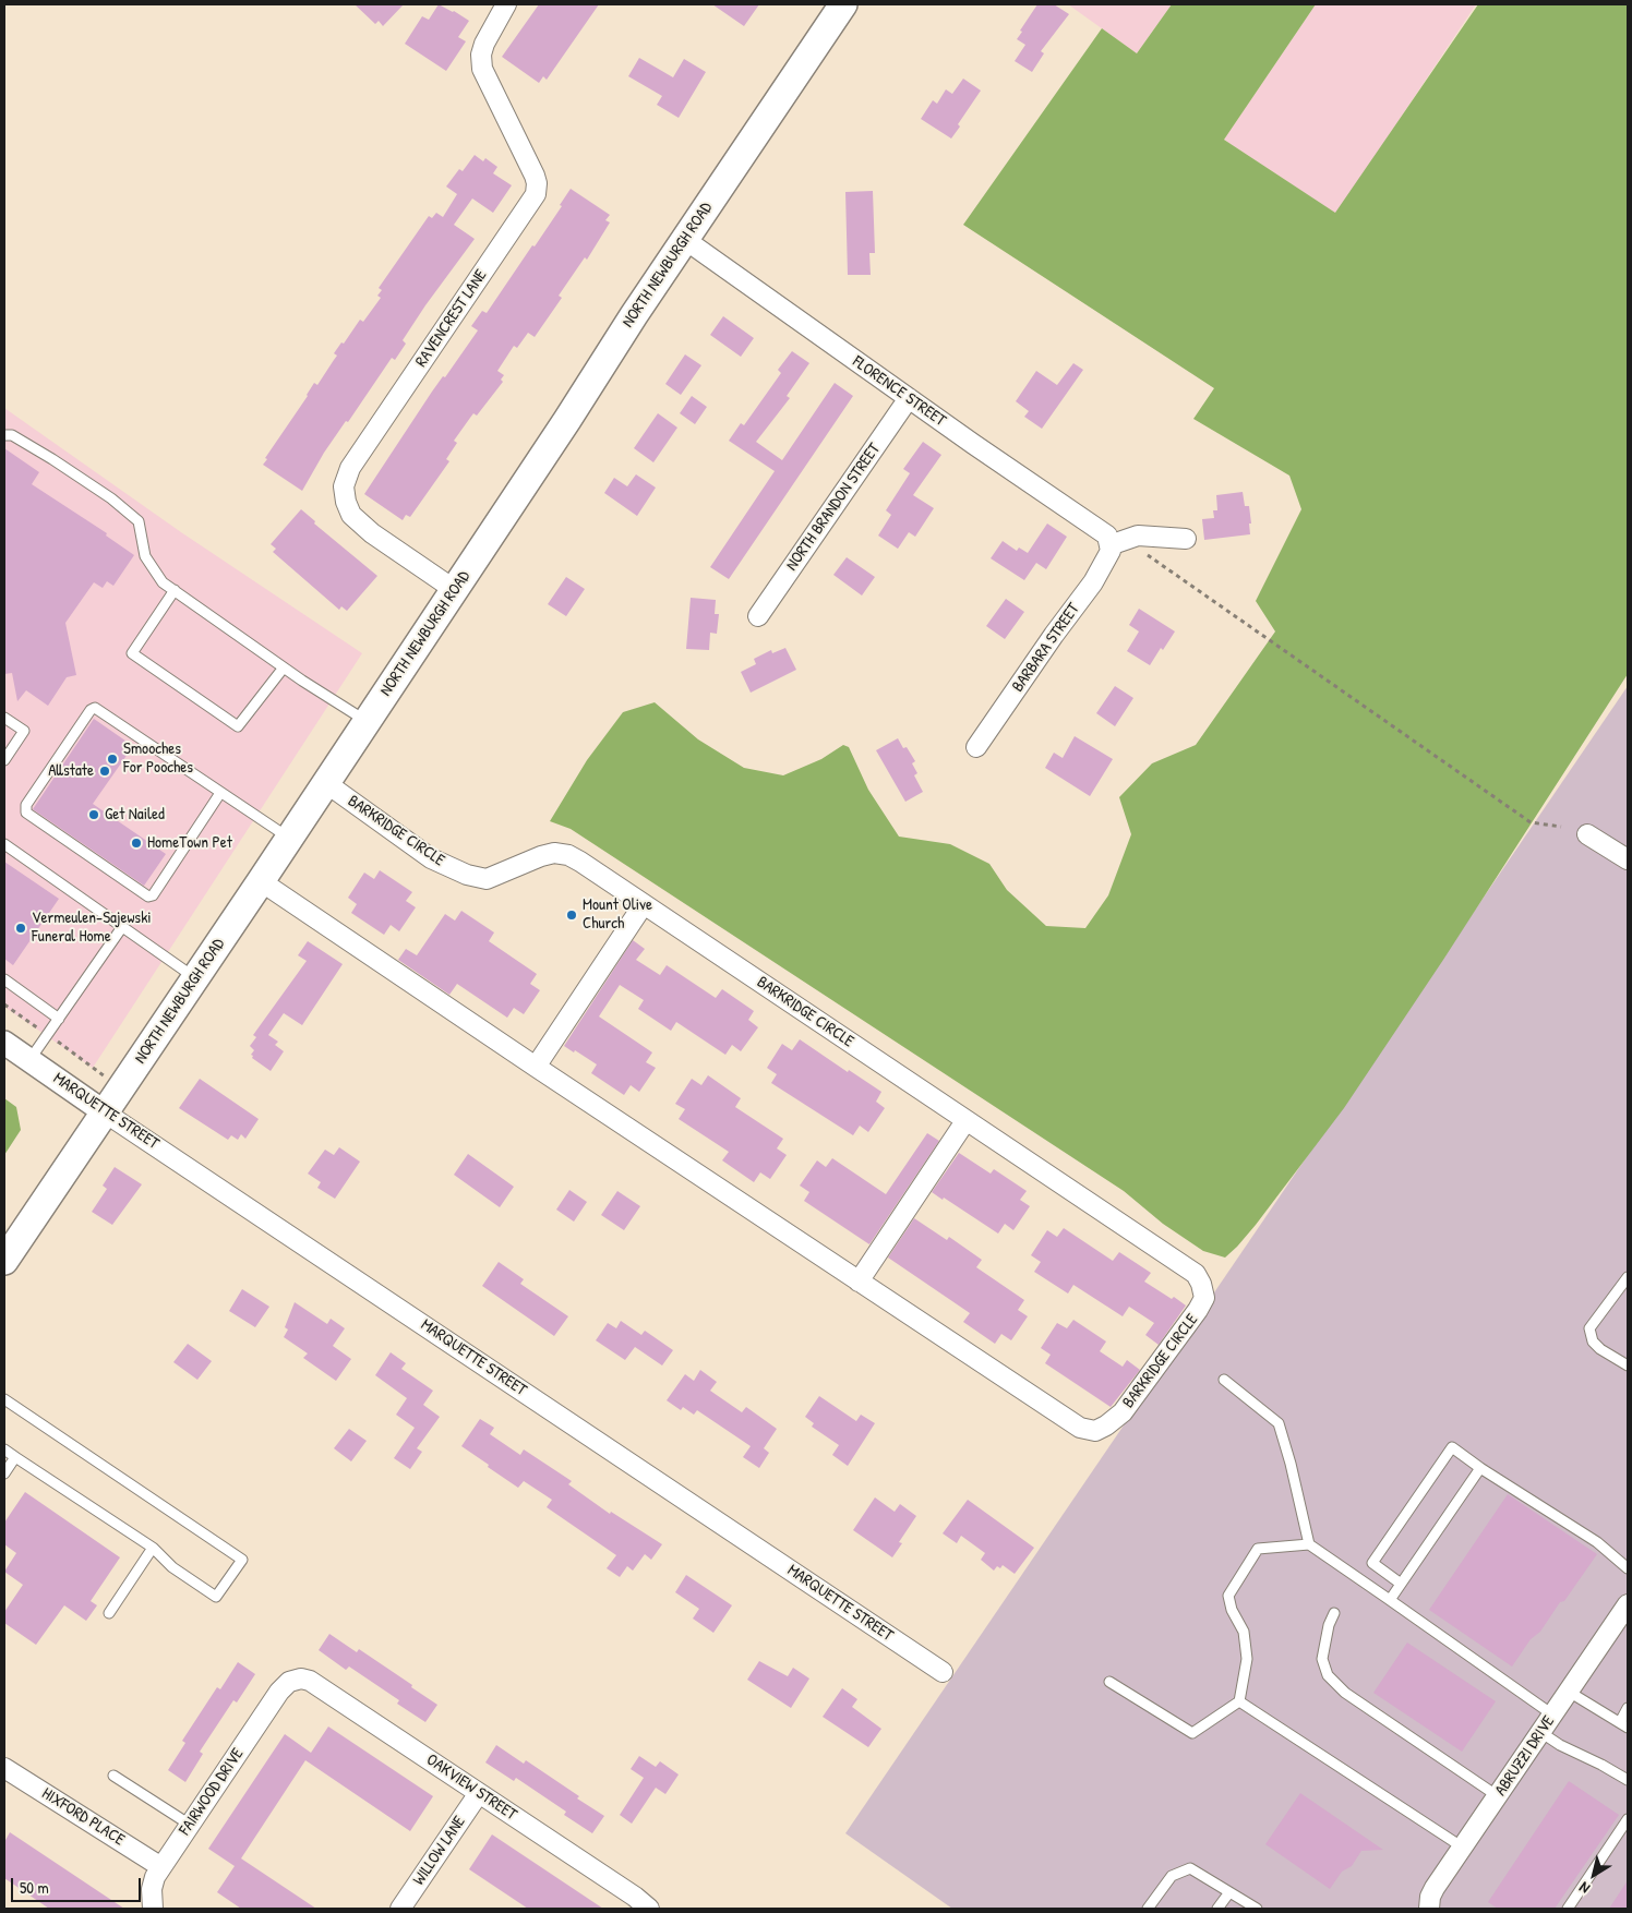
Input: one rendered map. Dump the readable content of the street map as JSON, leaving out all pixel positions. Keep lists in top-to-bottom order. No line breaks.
{"streets":{"main road":["NORTH NEWBURGH ROAD"],"street":["RAVENCREST LANE","FLORENCE STREET","NORTH BRANDON STREET","BARBARA STREET","BARKRIDGE CIRCLE","MARQUETTE STREET","ABRUZZI DRIVE","OAKVIEW STREET","FAIRWOOD DRIVE","HIXFORD PLACE","WILLOW LANE"]},"crossings":[["NORTH NEWBURGH ROAD","RAVENCREST LANE"],["NORTH NEWBURGH ROAD","FLORENCE STREET"],["NORTH NEWBURGH ROAD","BARKRIDGE CIRCLE"],["NORTH NEWBURGH ROAD","MARQUETTE STREET"],["FLORENCE STREET","NORTH BRANDON STREET"],["FLORENCE STREET","BARBARA STREET"],["OAKVIEW STREET","FAIRWOOD DRIVE"],["OAKVIEW STREET","WILLOW LANE"],["FAIRWOOD DRIVE","HIXFORD PLACE"]],"places":["Smooches For Pooches","Allstate","Get Nailed","HomeTown Pet","Mount Olive Church","Vermeulen-Sajewski Funeral Home"],"scale_bar":"50 m","north":"bottom left"}
